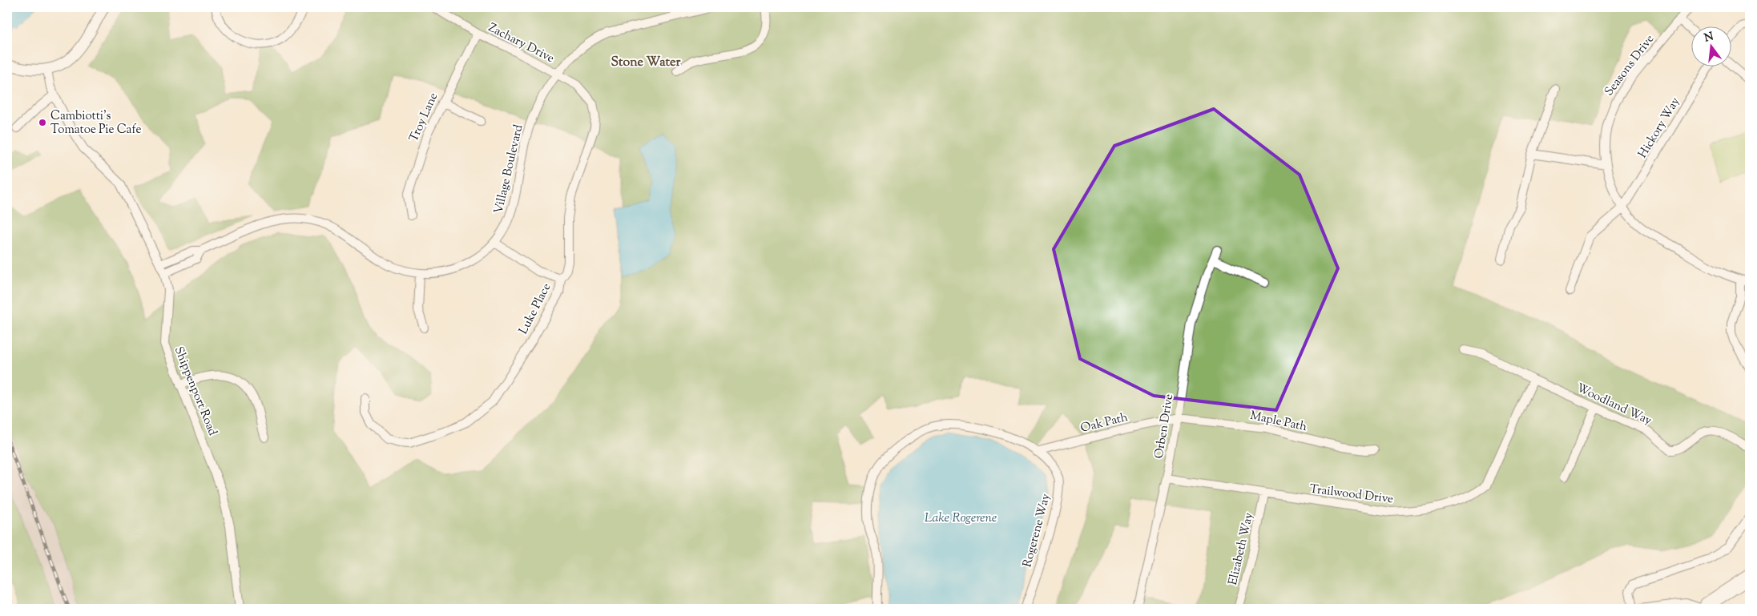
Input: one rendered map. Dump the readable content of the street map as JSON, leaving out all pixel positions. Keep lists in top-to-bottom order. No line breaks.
{"streets":{"street":["Zachary Drive","Seasons Drive","Troy Lane","Hickory Way","Village Boulevard","Luke Place","Shippenport Road","Woodland Way","Maple Path","Oak Path","Orben Drive","Trailwood Drive","Rogerene Way","Elizabeth Way"]},"crossings":[["Zachary Drive","Troy Lane"],["Zachary Drive","Village Boulevard"],["Zachary Drive","Luke Place"],["Seasons Drive","Hickory Way"],["Village Boulevard","Luke Place"],["Village Boulevard","Shippenport Road"],["Woodland Way","Trailwood Drive"],["Maple Path","Oak Path"],["Maple Path","Orben Drive"],["Oak Path","Orben Drive"],["Oak Path","Rogerene Way"],["Orben Drive","Trailwood Drive"],["Trailwood Drive","Elizabeth Way"]],"districts":["Stone Water"],"water":["Lake Rogerene"],"places":["Cambiotti's Tomatoe Pie Cafe"],"north":"top"}
